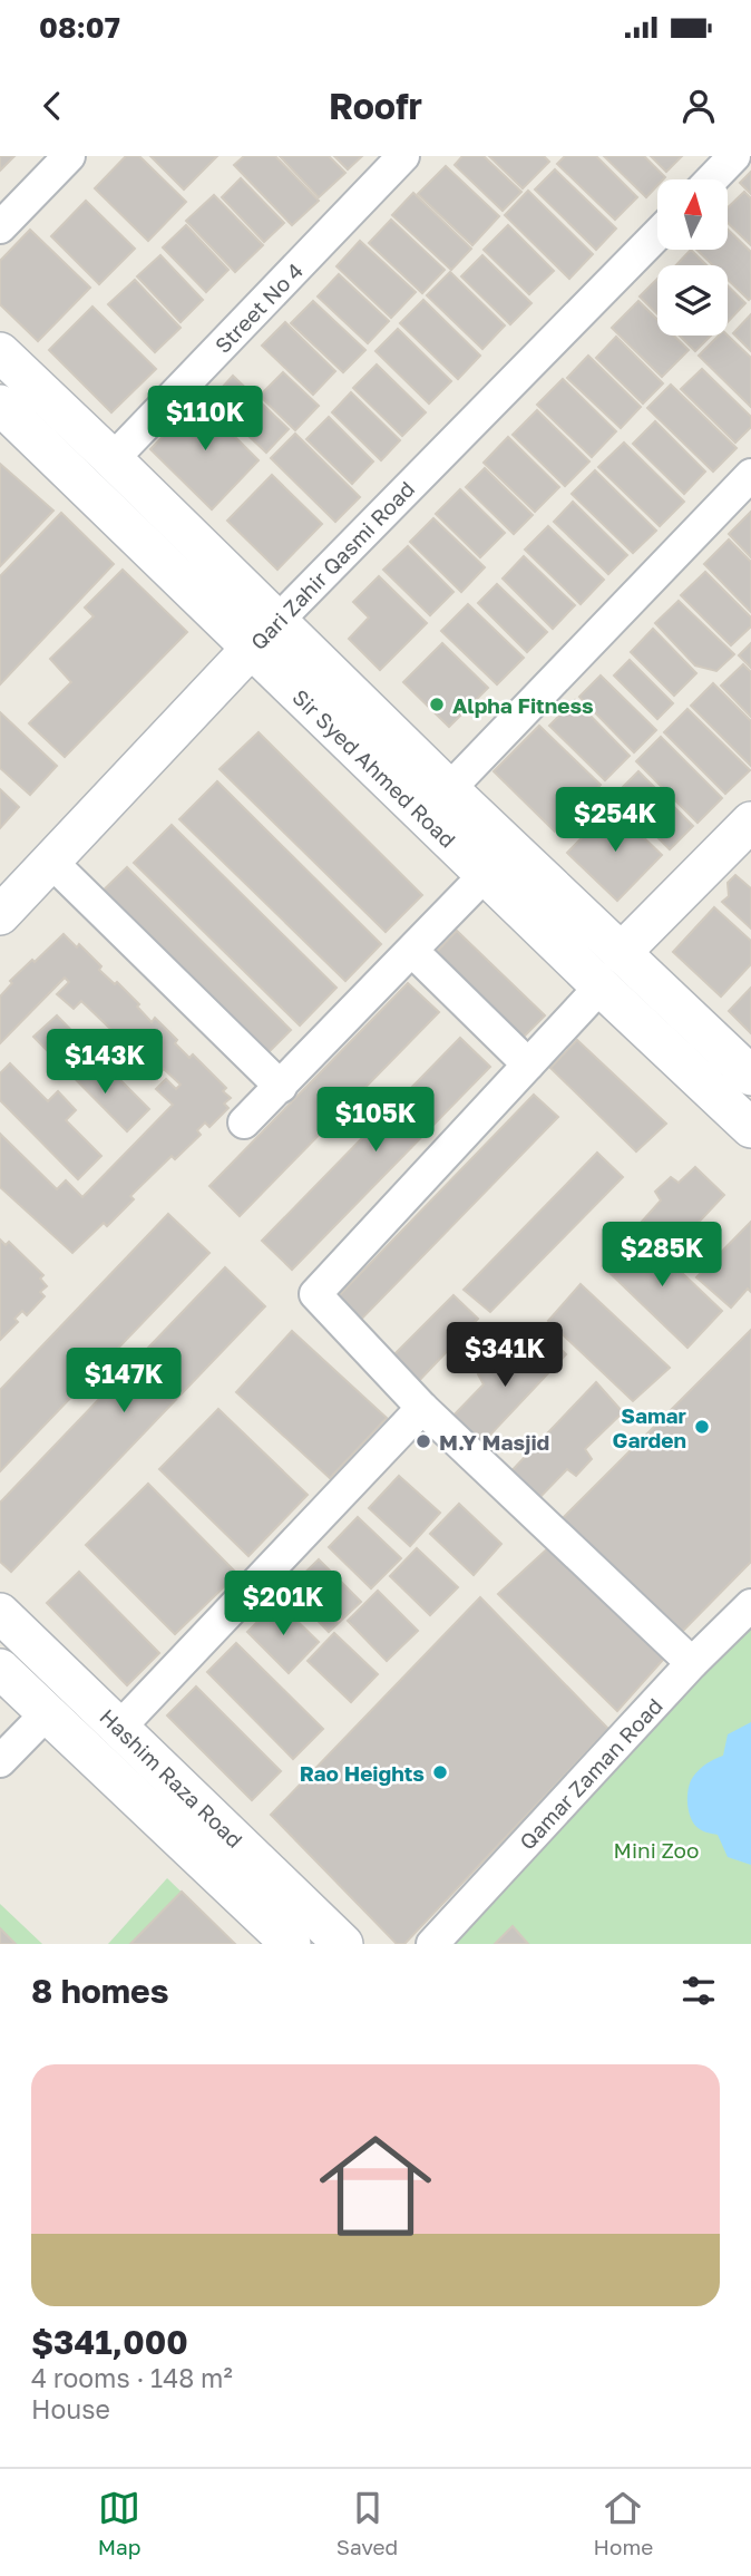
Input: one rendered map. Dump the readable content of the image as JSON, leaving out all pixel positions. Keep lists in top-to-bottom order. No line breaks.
{"streets":{"street":["Street No 4","Qari Zahir Qasmi Road","Sir Syed Ahmed Road","Qamar Zaman Road","Hashim Raza Road"]},"crossings":[["Street No 4","Sir Syed Ahmed Road"],["Qari Zahir Qasmi Road","Sir Syed Ahmed Road"]],"parks":["Mini Zoo"],"places":["Alpha Fitness","Samar Garden","M.Y Masjid","Rao Heights"],"north":"top","page":{"status":"08:07","header":"Roofr","price":["$110K","$254K","$143K","$105K","$285K","$341K","$147K","$201K"],"heading":"8 homes","list":[{"name":"$341,000","note":"4 rooms · 148 m² · House"}],"tabs":["Map","Saved","Home"]}}
